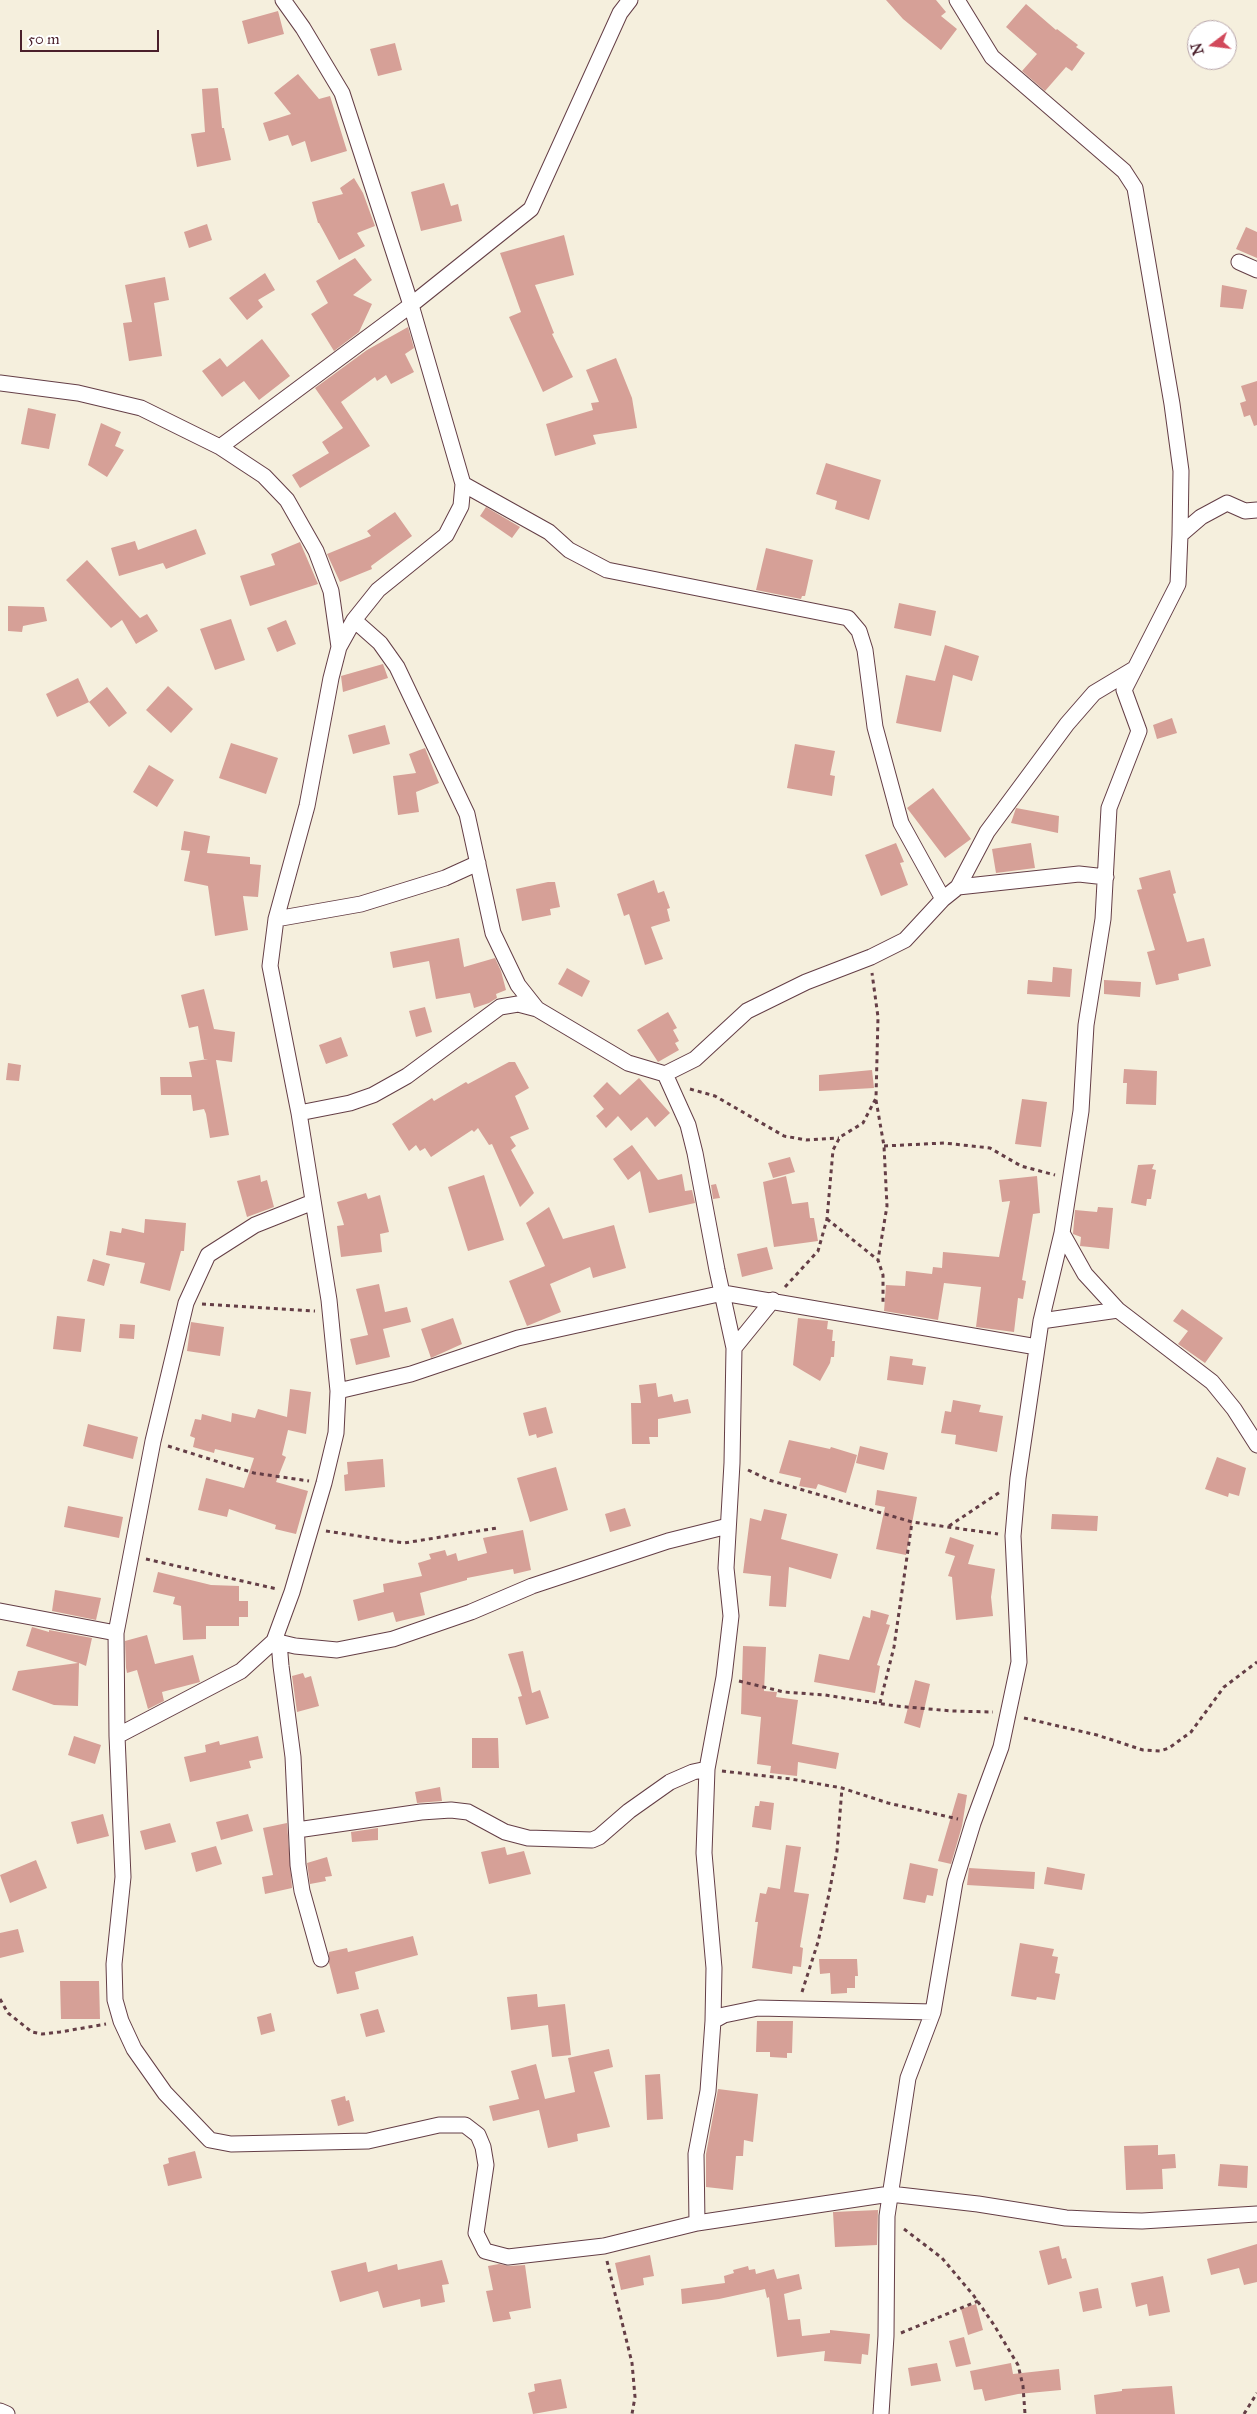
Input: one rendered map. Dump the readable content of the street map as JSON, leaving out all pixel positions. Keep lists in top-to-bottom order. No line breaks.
{"scale_bar":"50 m","north":"left"}
